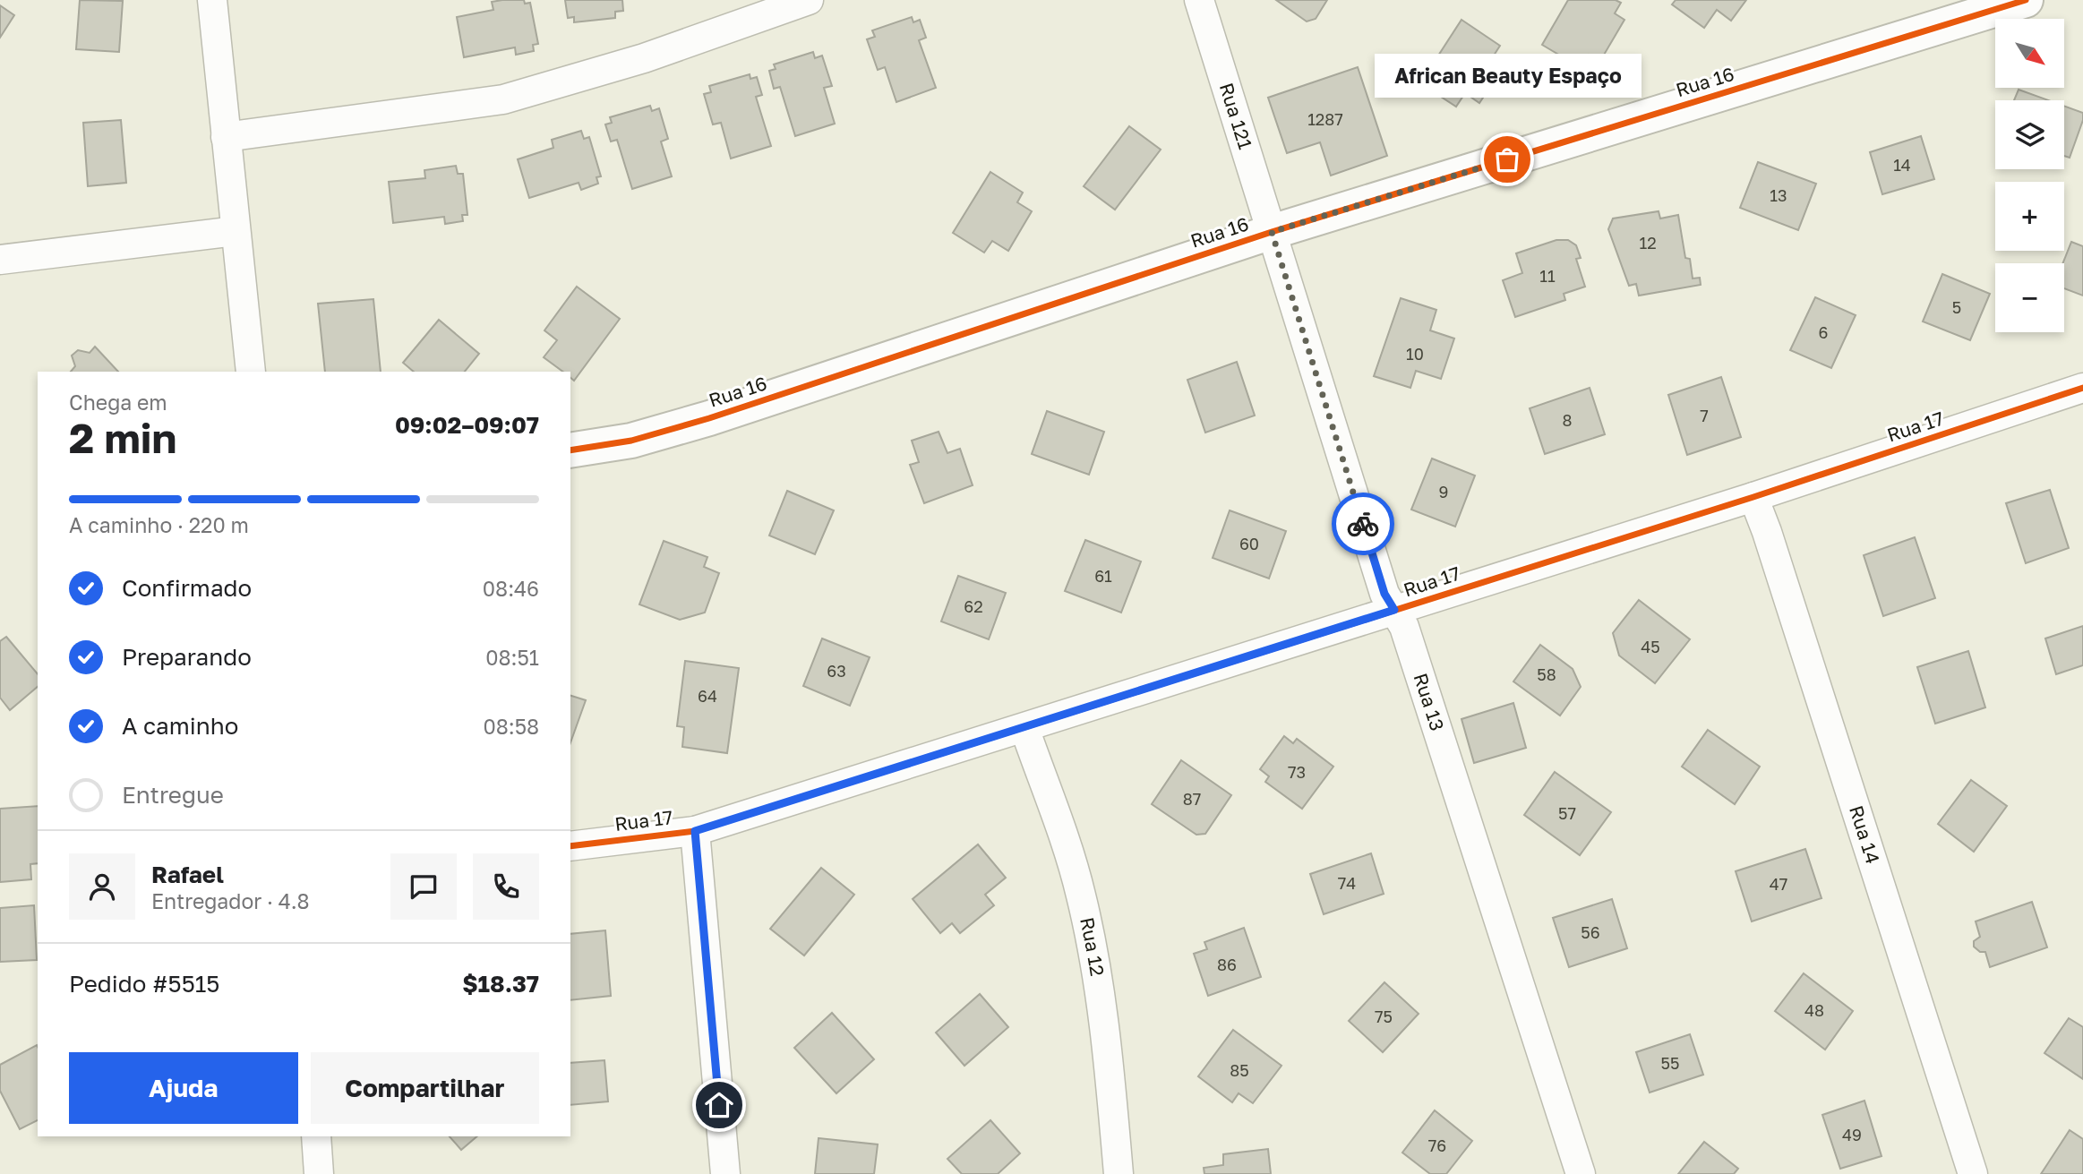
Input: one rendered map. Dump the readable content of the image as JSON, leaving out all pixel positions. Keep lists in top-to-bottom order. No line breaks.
{"streets":{"street":["Rua 16","Rua 121","Rua 17","Rua 13","Rua 14","Rua 12"]},"crossings":[["Rua 16","Rua 121"],["Rua 16","Rua 13"],["Rua 121","Rua 13"],["Rua 17","Rua 13"],["Rua 17","Rua 14"],["Rua 17","Rua 12"]],"places":["African Beauty Espaço"],"house_numbers":["1287","14","13","12","11","5","6","10","7","8","9","60","61","62","45","63","58","64","73","87","57","74","47","56","86","48","75","55","85","49","76"],"north":"bottom right","page":{"map_buttons":["+","−"],"bubble":"African Beauty Espaço","heading":["2 min","Chega em","09:02–09:07"],"panel":["Rafael","Entregador · 4.8","Pedido #5515","$18.37"],"bar":"A caminho · 220 m","list":[["Confirmado","08:46"],["Preparando","08:51"],["A caminho","08:58"],"Entregue"],"buttons":["Ajuda","Compartilhar"]}}
